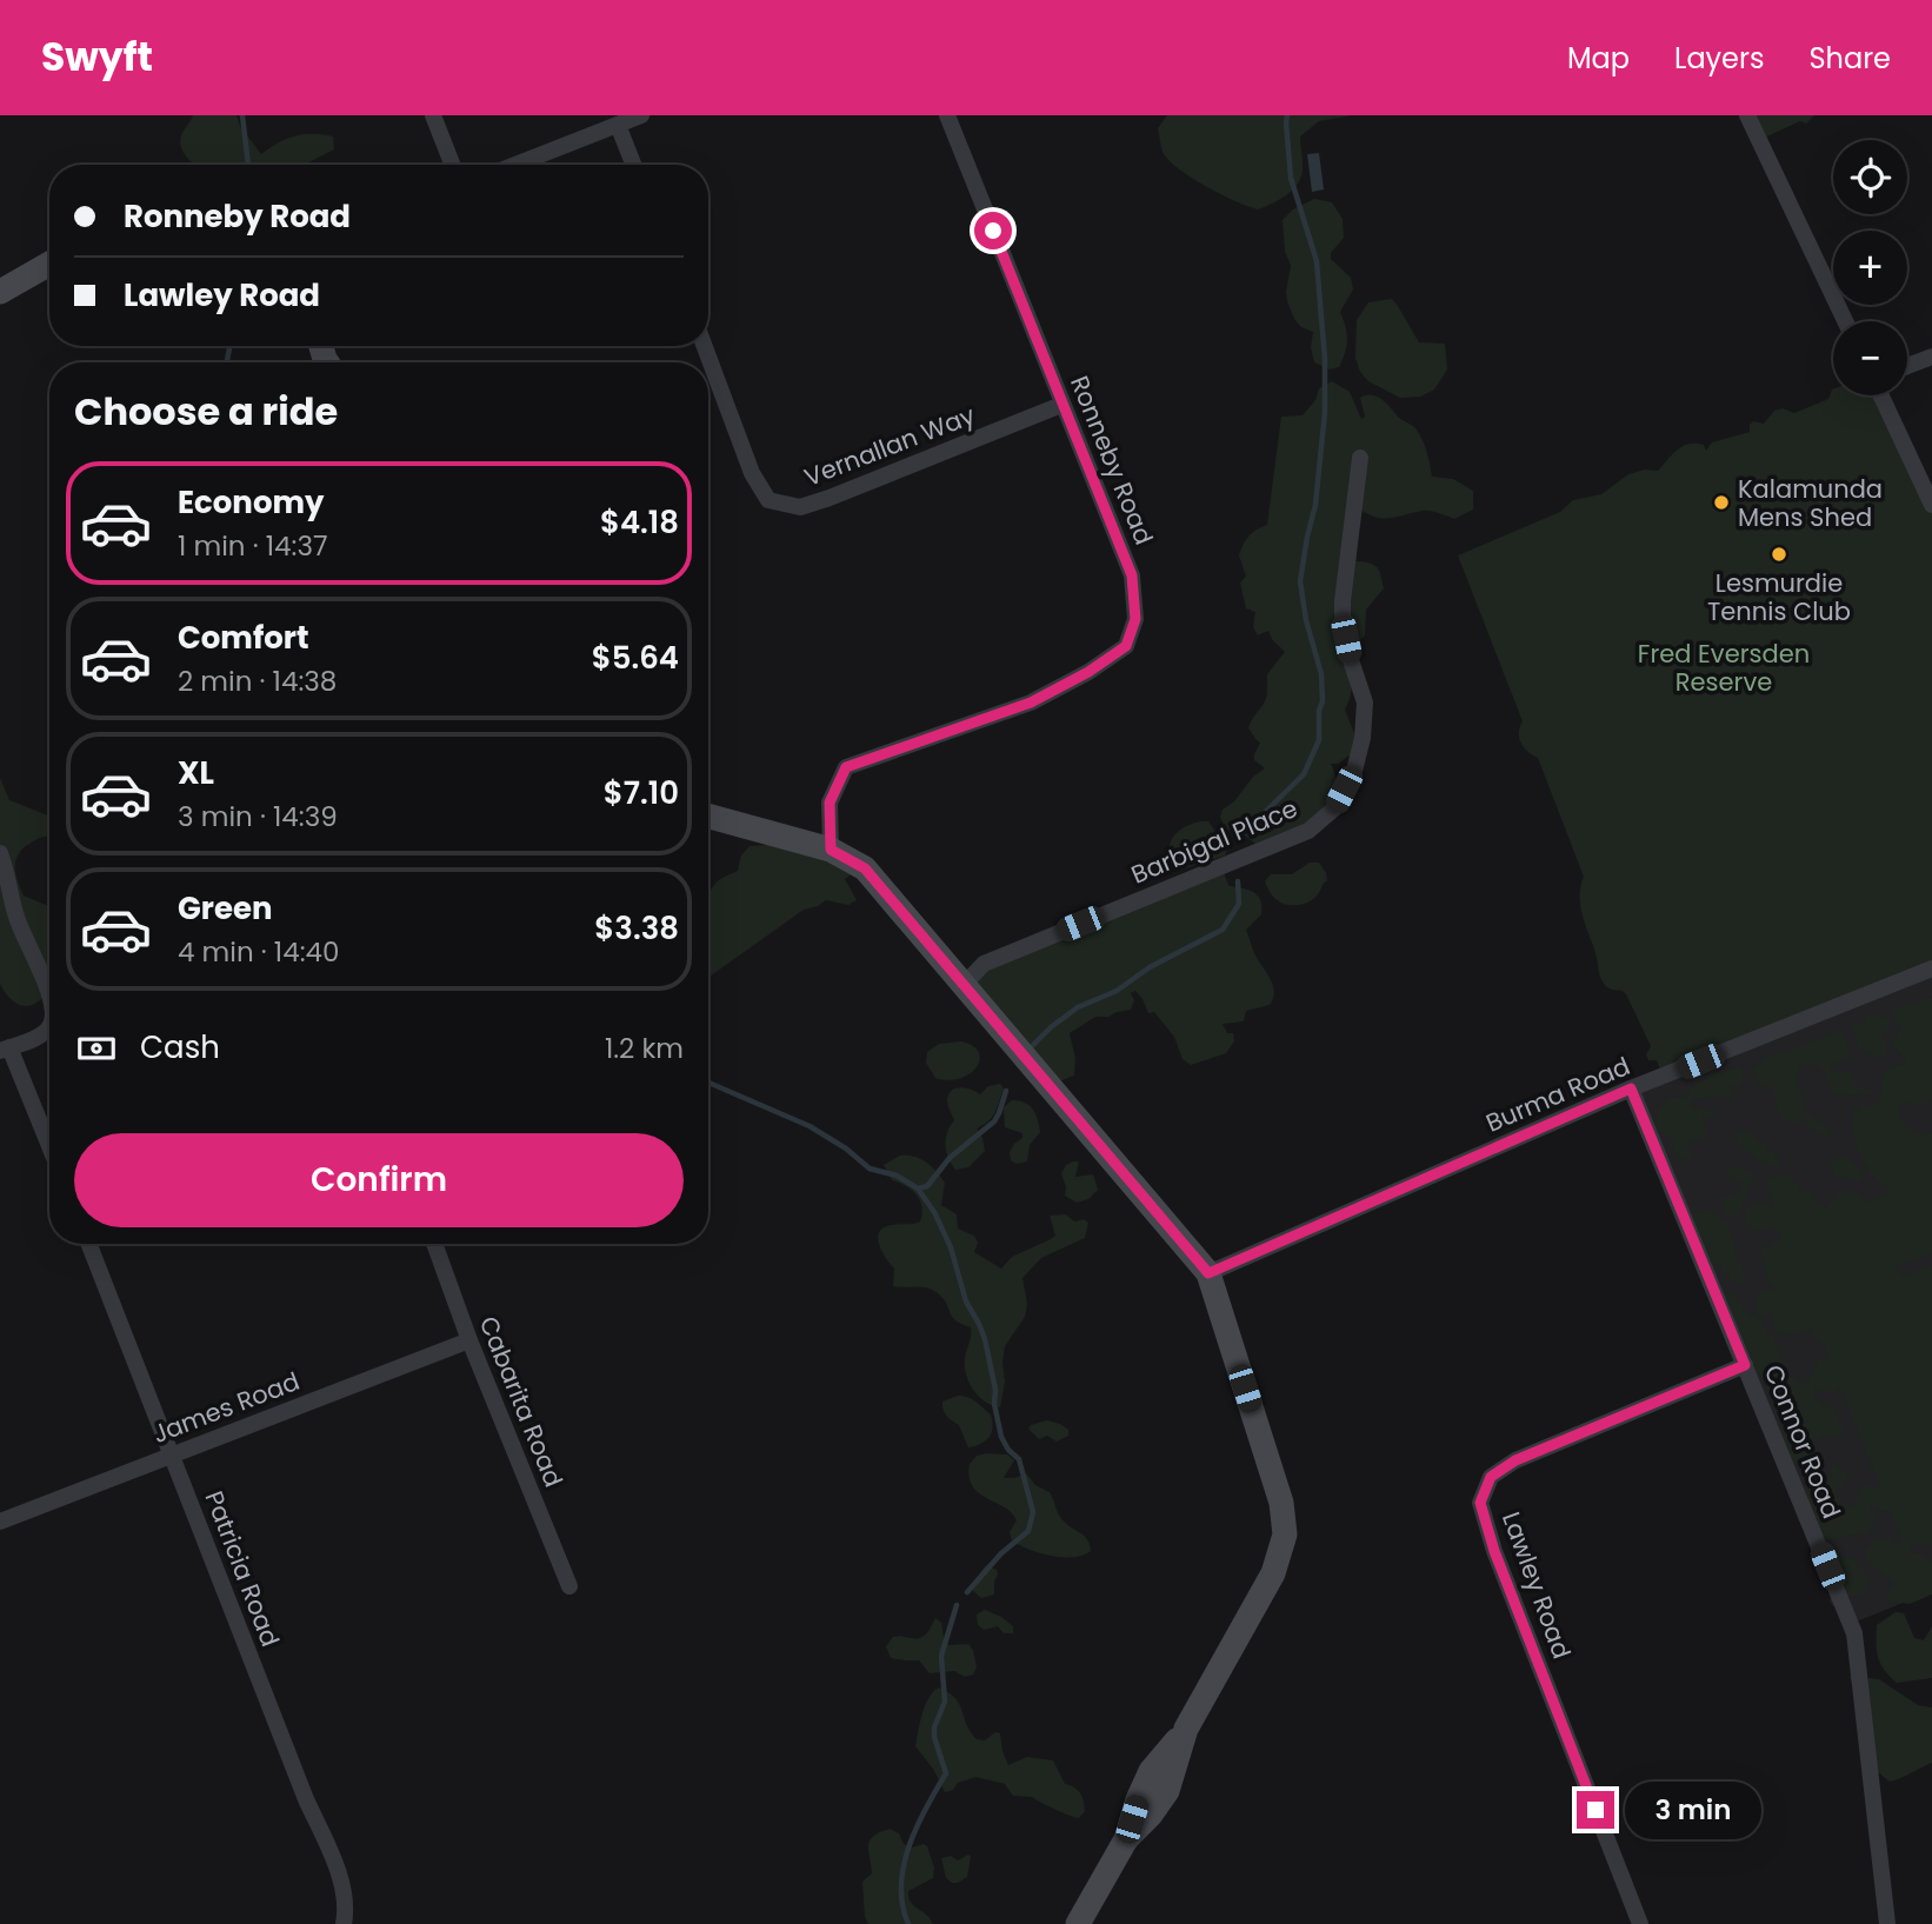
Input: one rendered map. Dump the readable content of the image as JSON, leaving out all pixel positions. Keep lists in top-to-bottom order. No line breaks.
{"streets":{"street":["Vernallan Way","Ronneby Road","Barbigal Place","Burma Road","Cabarita Road","James Road","Connor Road","Patricia Road","Lawley Road"]},"crossings":[["Vernallan Way","Ronneby Road"],["Burma Road","Connor Road"],["Cabarita Road","James Road"],["James Road","Patricia Road"],["Connor Road","Lawley Road"]],"parks":["Fred Eversden Reserve"],"places":["Kalamunda Mens Shed","Lesmurdie Tennis Club"],"page":{"header":"Swyft","nav":["Map","Layers","Share"],"map_buttons":["+","−"],"banner":["Ronneby Road","Lawley Road"],"heading":"Choose a ride","list":[{"name":"Economy","note":"1 min · 14:37","value":"$4.18"},{"name":"Comfort","note":"2 min · 14:38","value":"$5.64"},{"name":"XL","note":"3 min · 14:39","value":"$7.10"},{"name":"Green","note":"4 min · 14:40","value":"$3.38"}],"pay":["Cash","1.2 km"],"buttons":"Confirm","bubble":"3 min"}}
